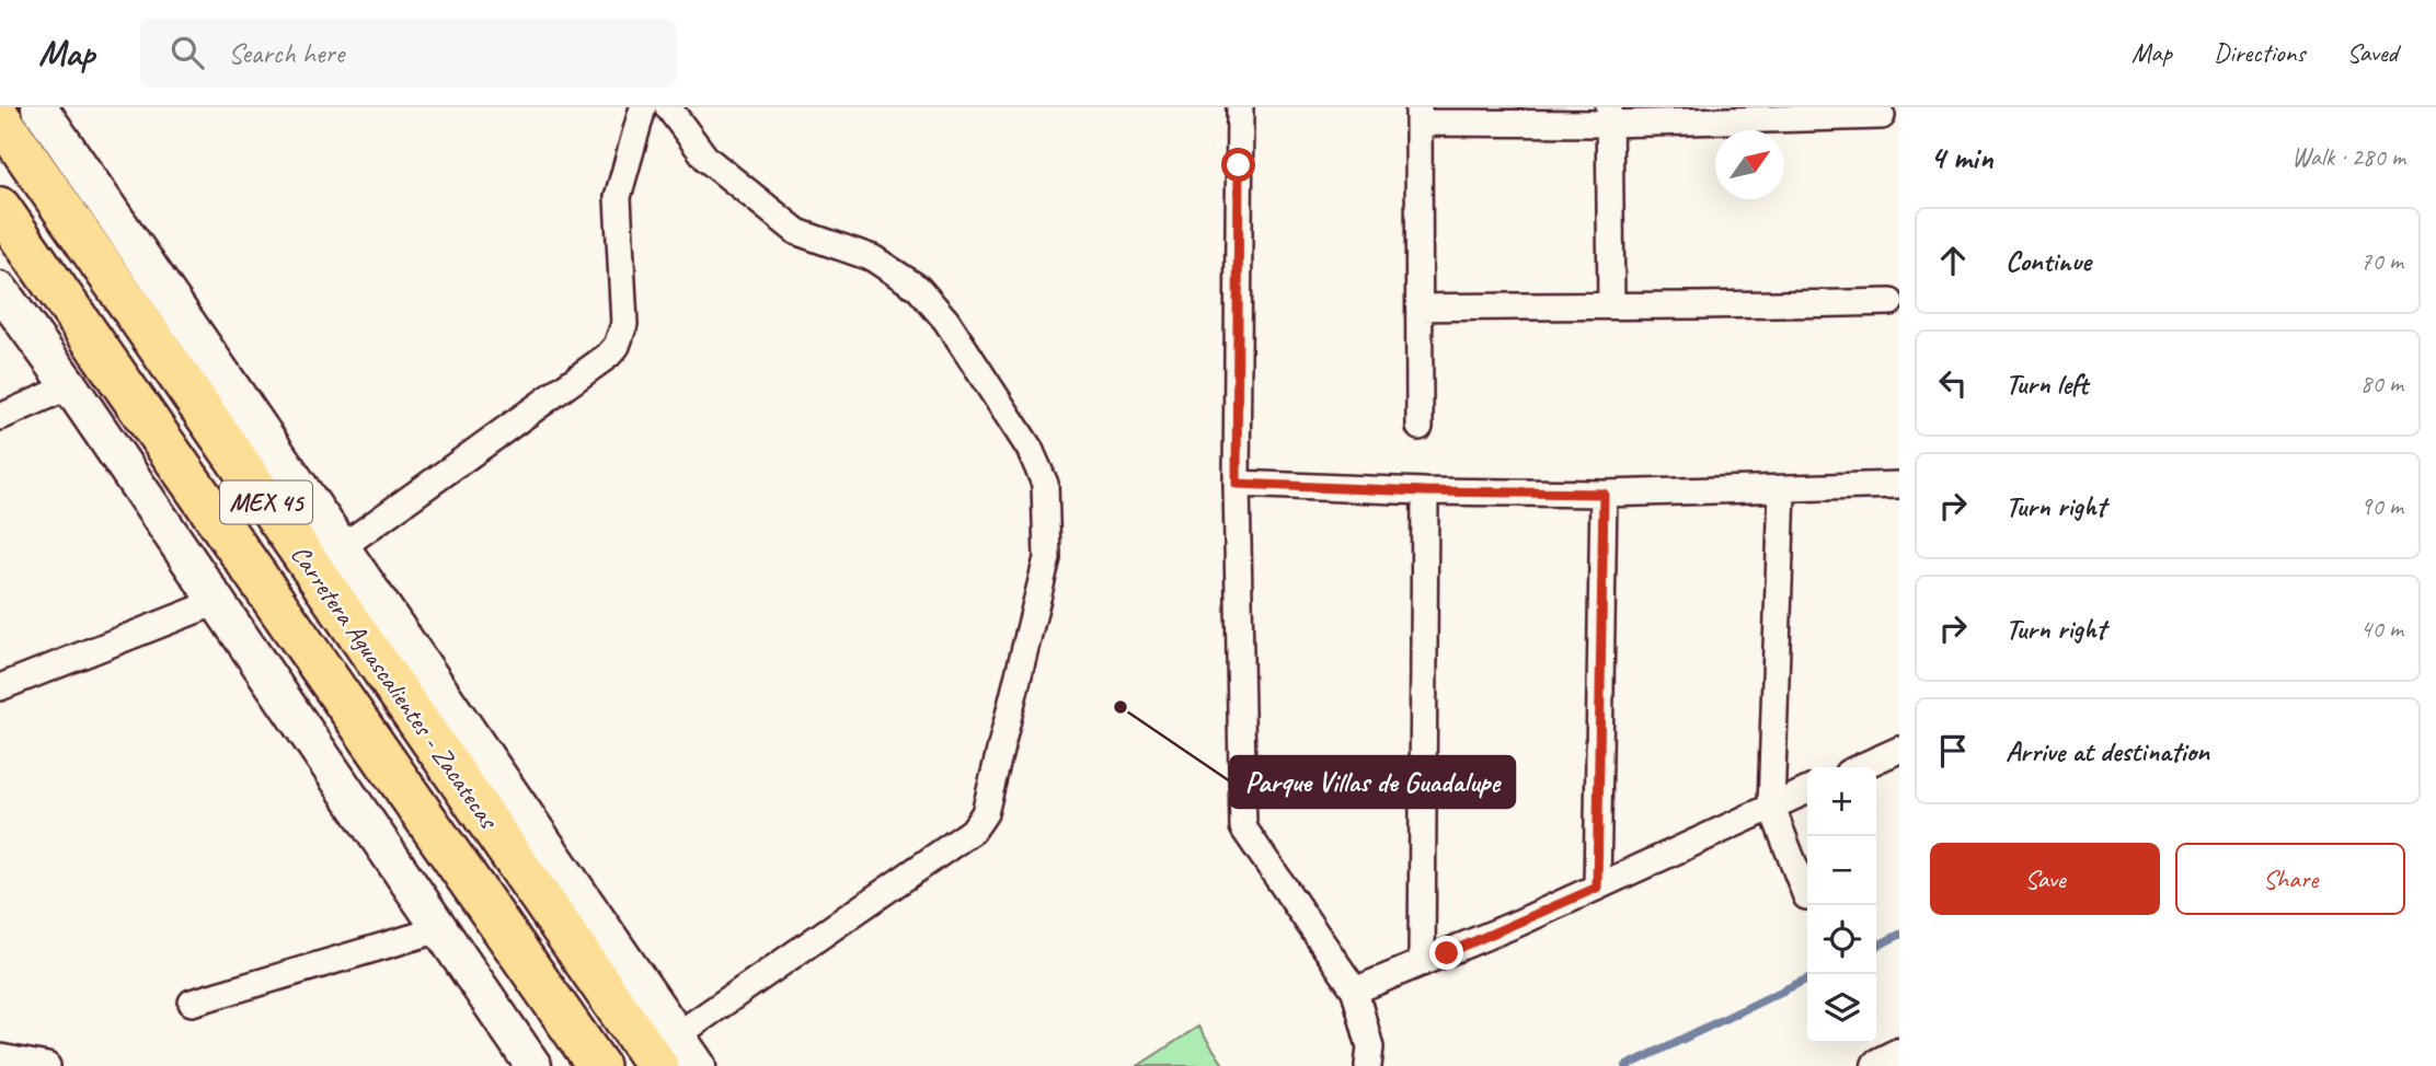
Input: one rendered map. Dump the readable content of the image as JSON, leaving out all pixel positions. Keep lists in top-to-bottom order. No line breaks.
{"streets":{"main road":["MEX 45","Carretera Aguascalientes - Zacatecas"]},"places":["Parque Villas de Guadalupe"],"north":"top right","page":{"header":"Map","search":"Search here","nav":["Map","Directions","Saved"],"heading":["4 min","Walk · 280 m"],"list":[["Continue","70 m"],["Turn left","80 m"],["Turn right","90 m"],["Turn right","40 m"],"Arrive at destination"],"map_buttons":["+","−"],"buttons":["Save","Share"]}}
